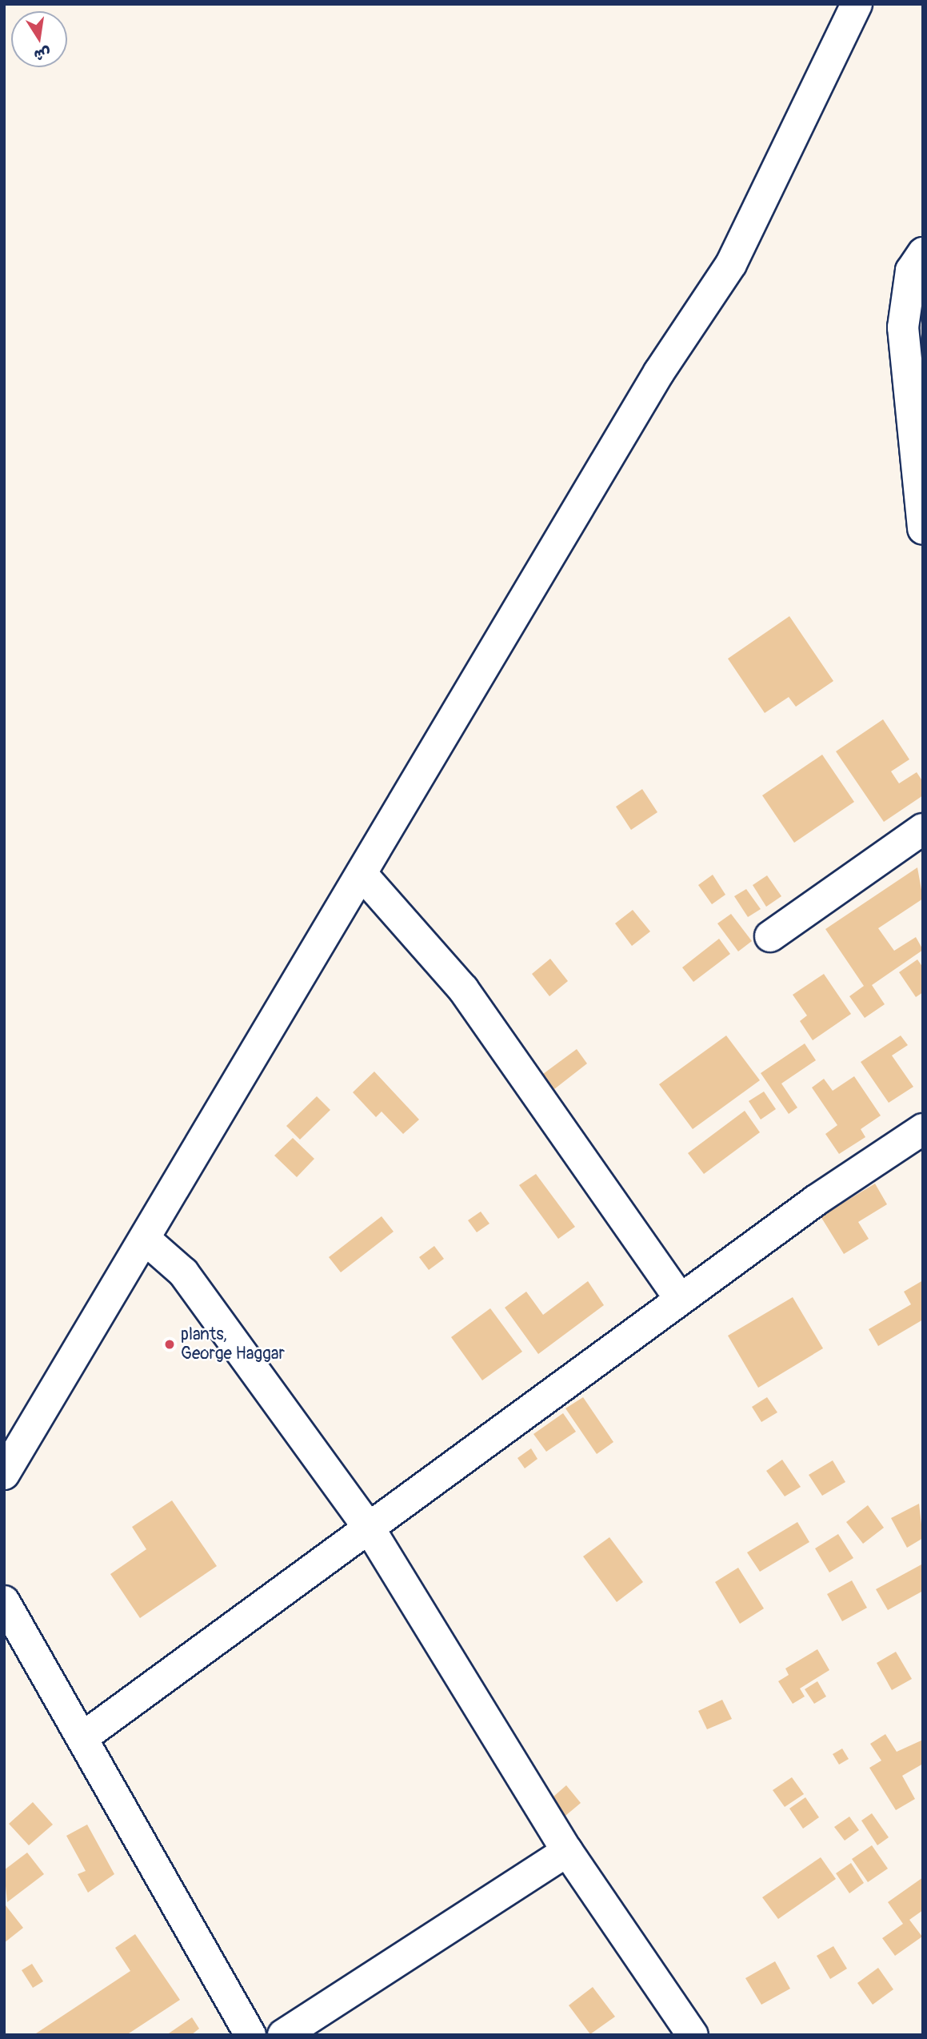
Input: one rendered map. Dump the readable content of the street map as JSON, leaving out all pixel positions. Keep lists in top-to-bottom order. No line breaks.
{"places":["plants, George Haggar"],"north":"bottom"}
